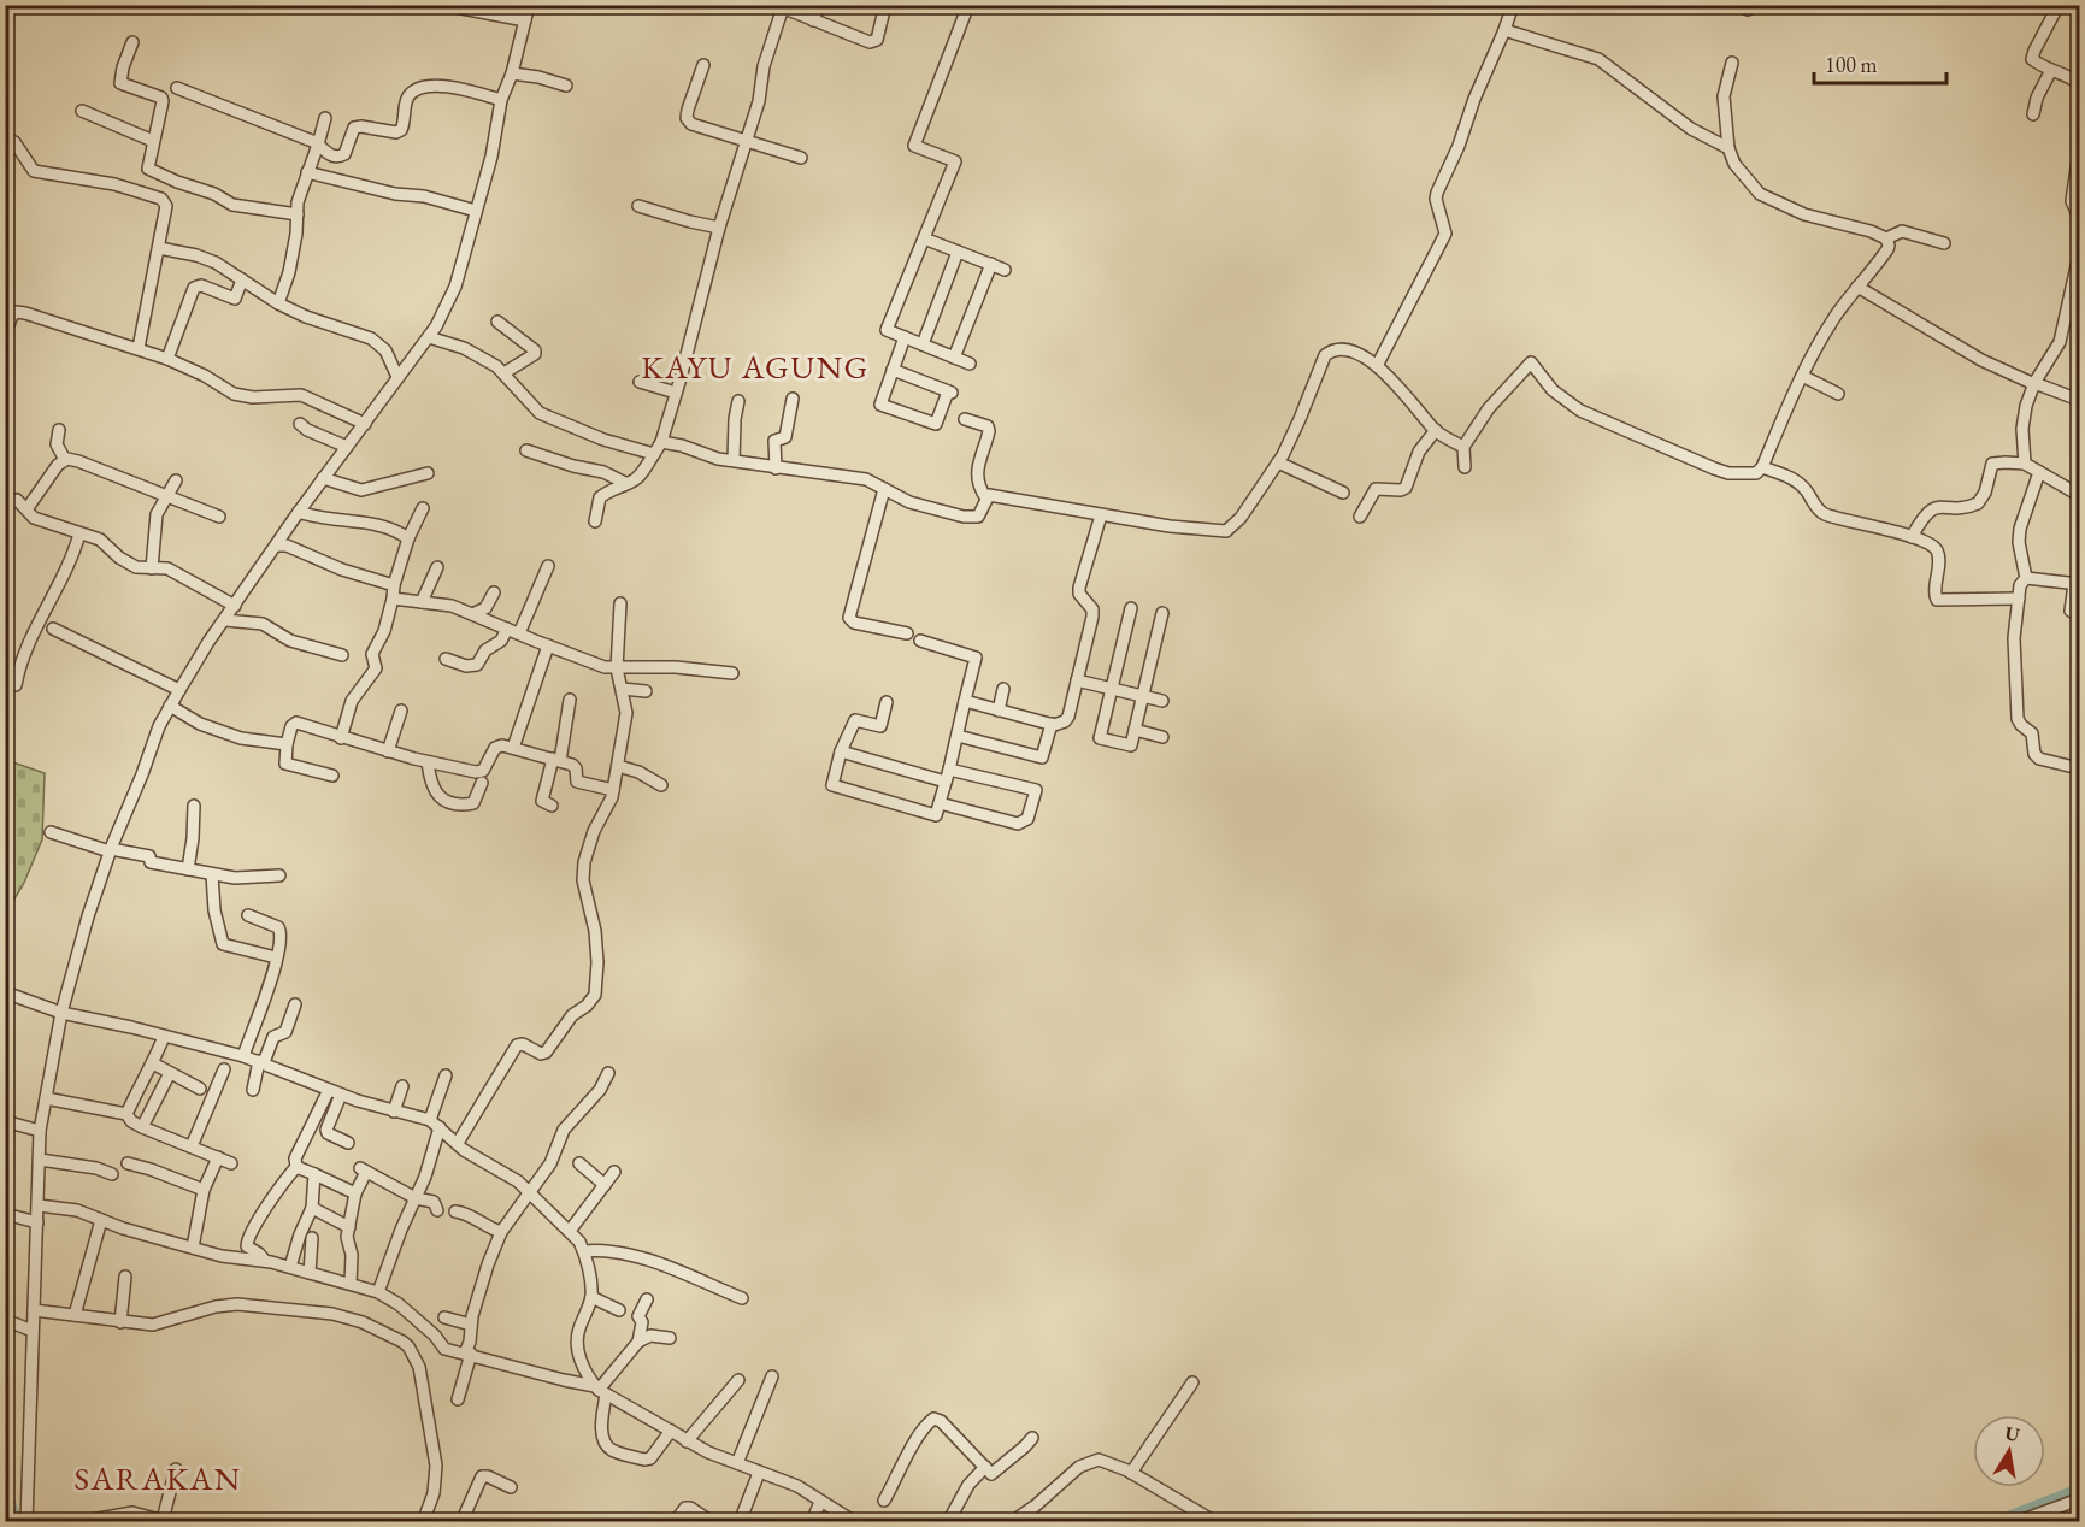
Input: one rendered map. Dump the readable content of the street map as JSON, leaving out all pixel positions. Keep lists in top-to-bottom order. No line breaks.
{"districts":["KAYU AGUNG","SARAKAN"],"scale_bar":"100 m","north":"top"}
